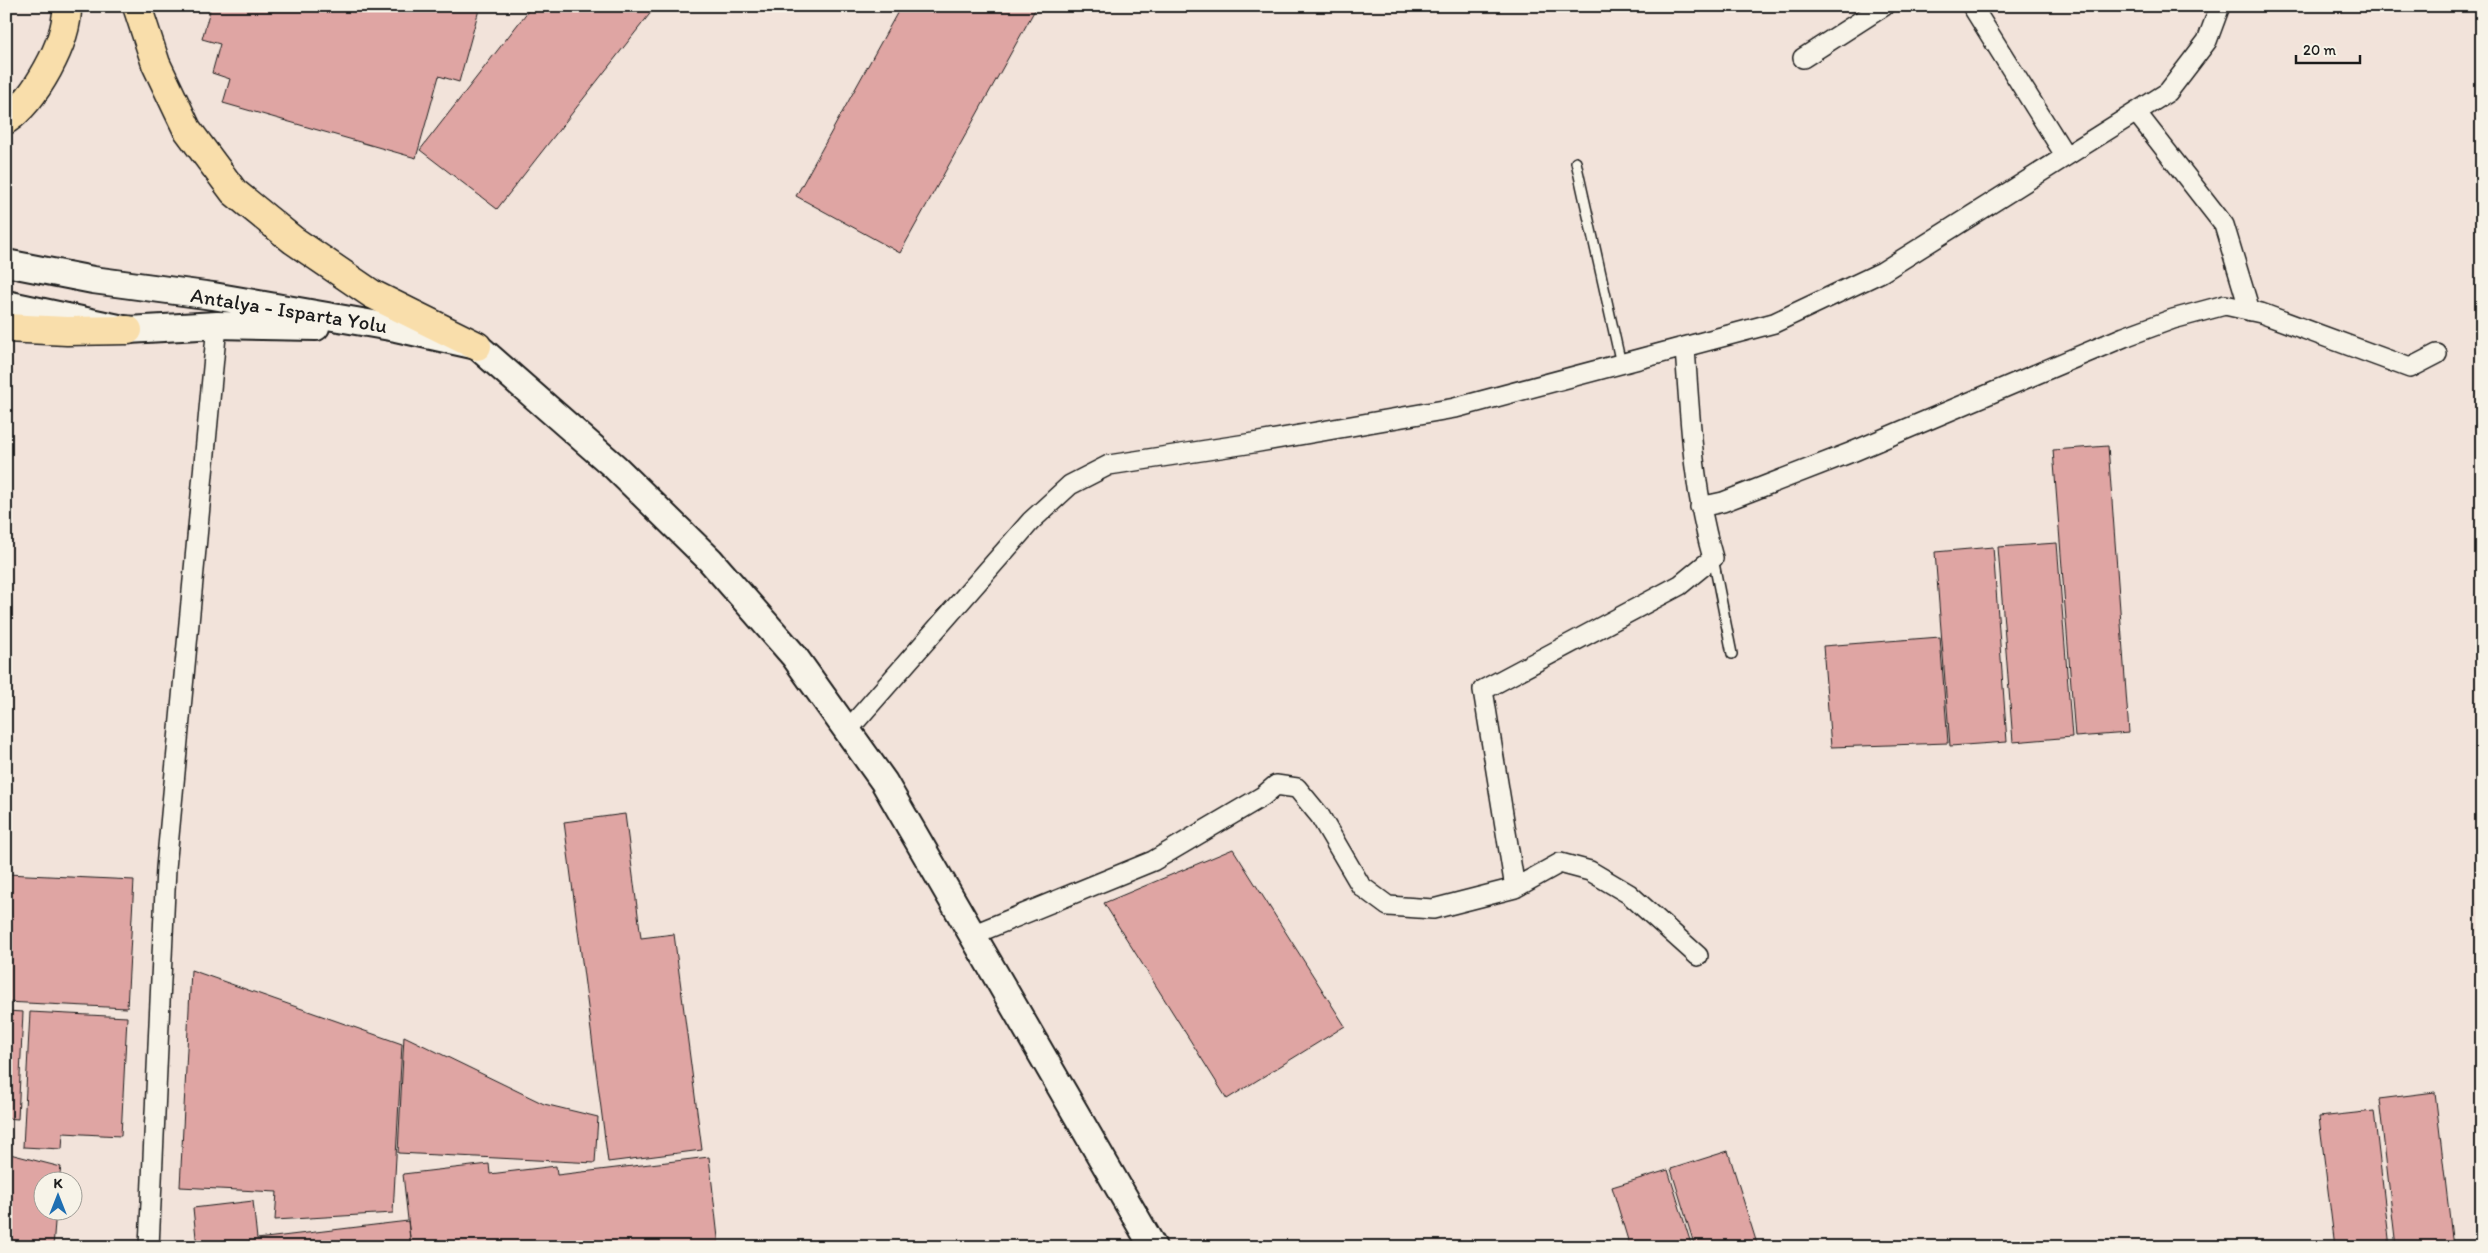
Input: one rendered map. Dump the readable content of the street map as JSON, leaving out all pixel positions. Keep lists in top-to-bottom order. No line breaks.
{"streets":{"street":["Antalya - Isparta Yolu"]},"scale_bar":"20 m","north":"top"}
